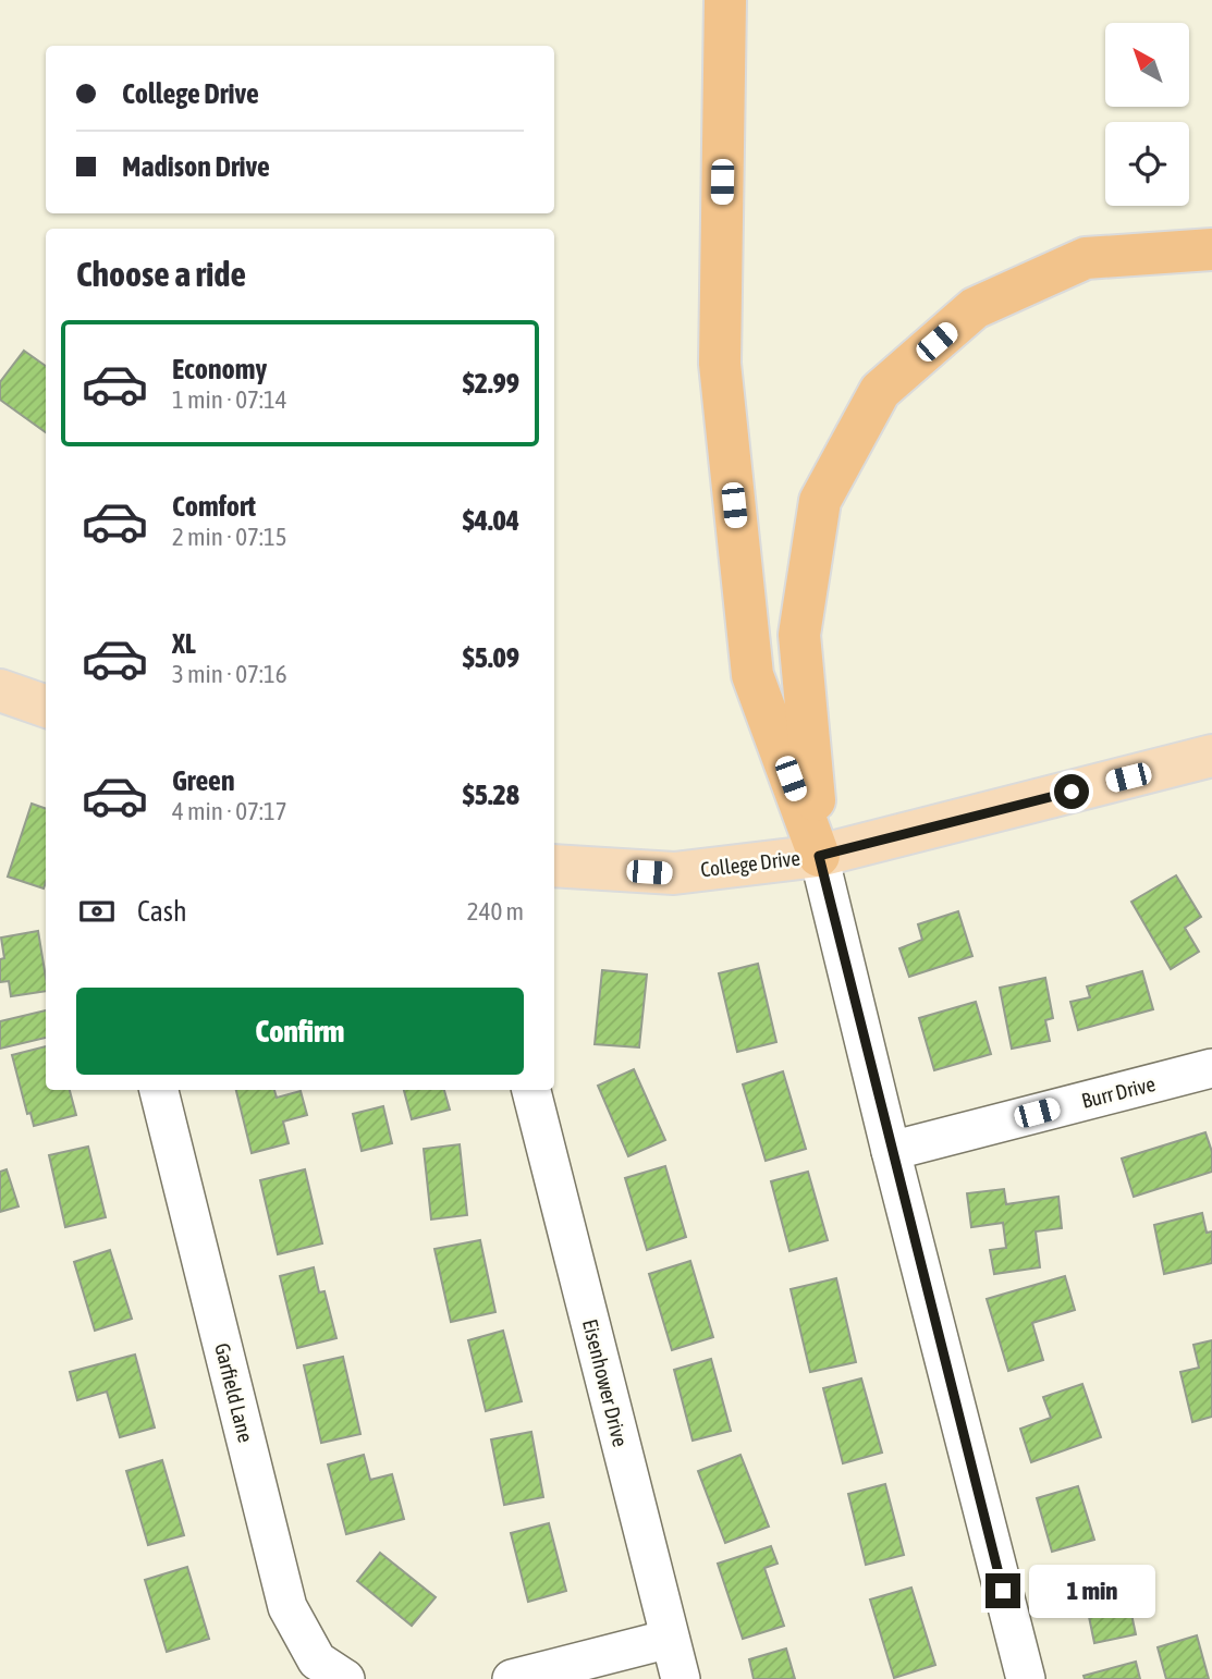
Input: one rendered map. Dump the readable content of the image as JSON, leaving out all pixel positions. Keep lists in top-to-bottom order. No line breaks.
{"streets":{"main road":["College Drive"],"street":["Burr Drive","Eisenhower Drive","Garfield Lane"]},"north":"top left","page":{"banner":["College Drive","Madison Drive"],"heading":"Choose a ride","list":[{"name":"Economy","note":"1 min · 07:14","value":"$2.99"},{"name":"Comfort","note":"2 min · 07:15","value":"$4.04"},{"name":"XL","note":"3 min · 07:16","value":"$5.09"},{"name":"Green","note":"4 min · 07:17","value":"$5.28"}],"pay":["Cash","240 m"],"buttons":"Confirm","bubble":"1 min"}}
